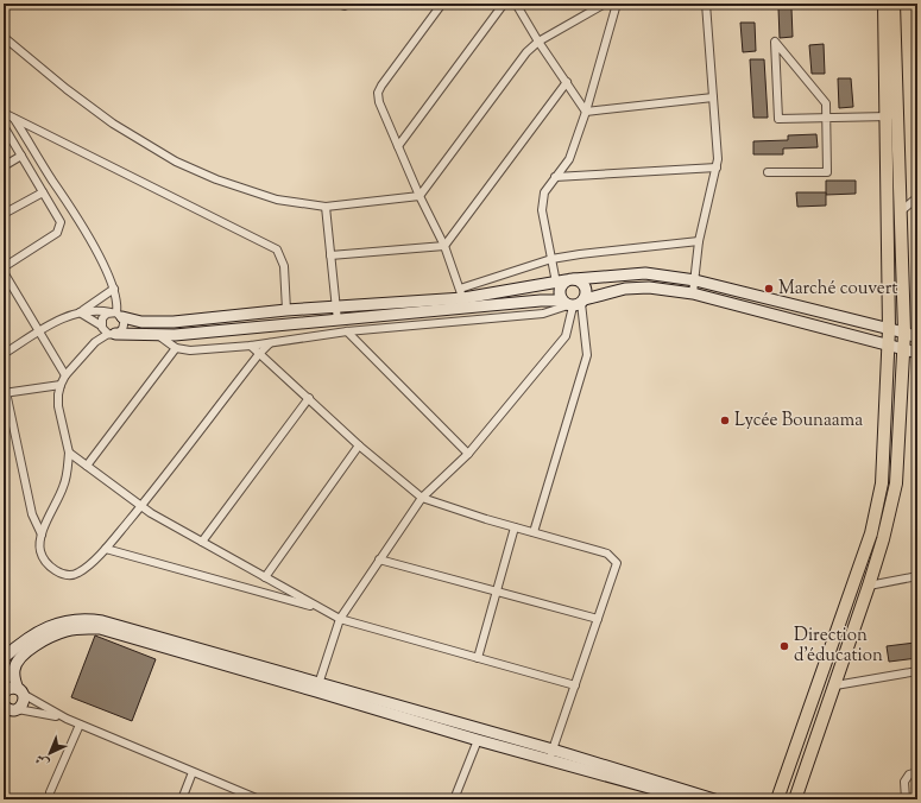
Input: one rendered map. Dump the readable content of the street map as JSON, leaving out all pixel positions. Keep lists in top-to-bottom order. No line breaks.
{"places":["Marché couvert","Lycée Bounaama","Direction d'éducation"],"north":"bottom left"}
